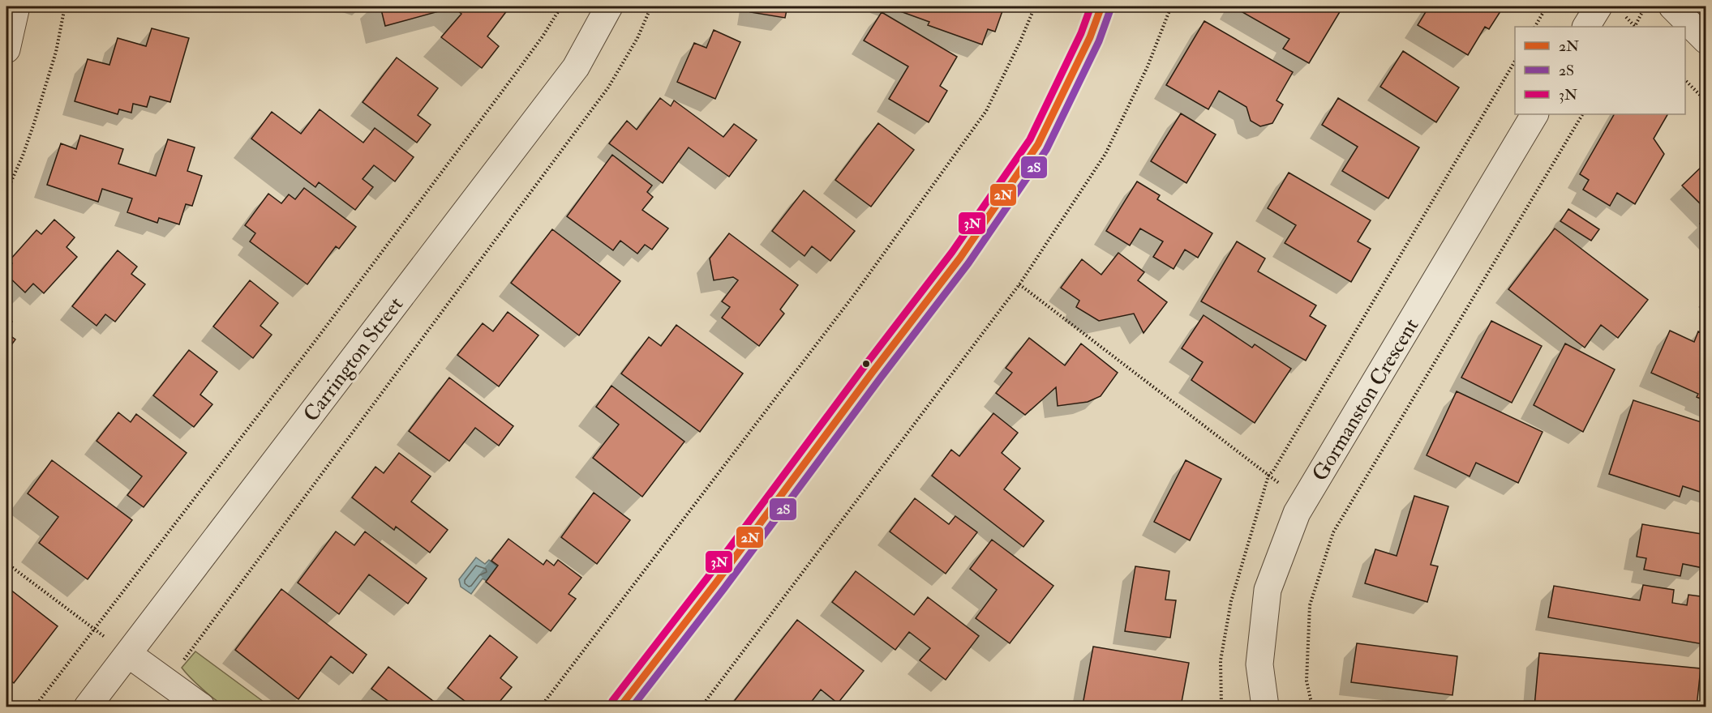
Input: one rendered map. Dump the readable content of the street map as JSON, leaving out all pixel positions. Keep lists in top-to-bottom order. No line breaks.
{"streets":{"street":["Carrington Street","Gormanston Crescent"]},"lines":["transit line 2N","transit line 3N","transit line 2S"],"legend":["2N","2S","3N"]}
